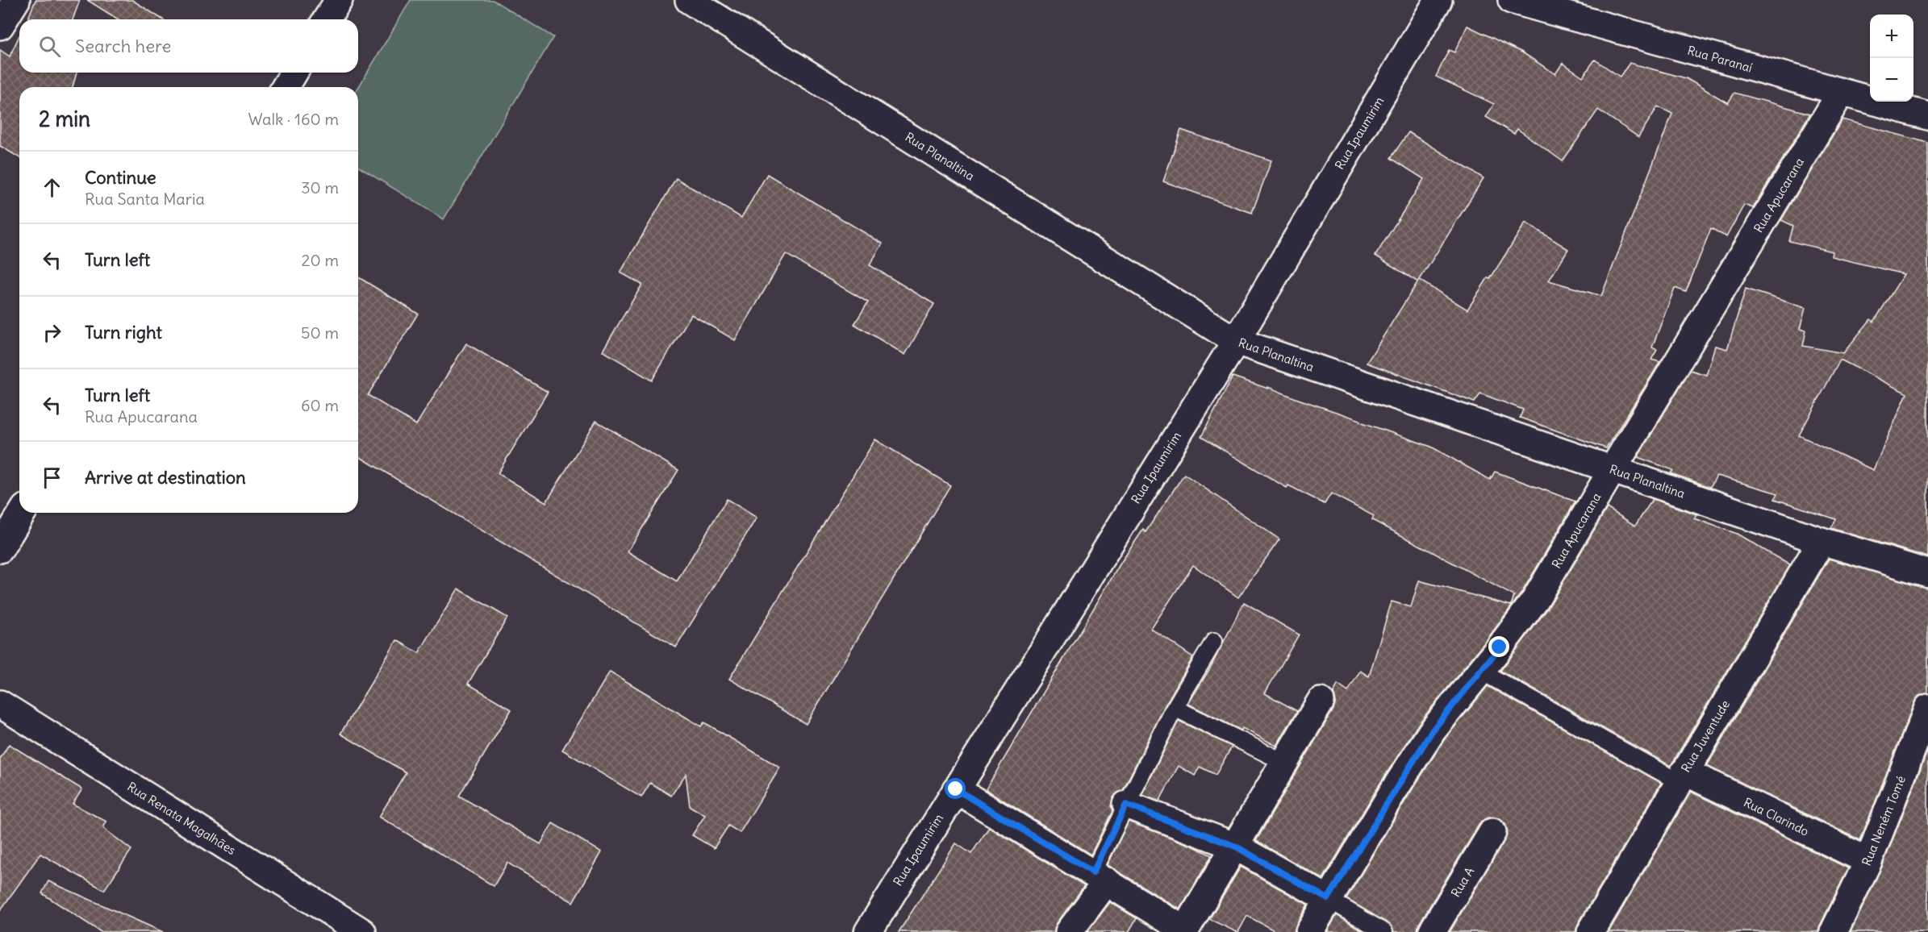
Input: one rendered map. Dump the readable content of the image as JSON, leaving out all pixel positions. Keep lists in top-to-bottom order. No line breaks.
{"streets":{"street":["Rua Paranaí","Rua Ipaumirim","Rua Planaltina","Rua Apucarana","Rua Juventude","Rua Clarindo","Rua Renata Magalhães","Rua Neném Tomé","Rua A"]},"crossings":[["Rua Paranaí","Rua Apucarana"],["Rua Ipaumirim","Rua Planaltina"],["Rua Planaltina","Rua Apucarana"],["Rua Planaltina","Rua Juventude"],["Rua Juventude","Rua Clarindo"],["Rua Clarindo","Rua Neném Tomé"]],"page":{"map_buttons":["+","−"],"search":"Search here","heading":["2 min","Walk · 160 m"],"list":[["Continue","Rua Santa Maria","30 m"],["Turn left","20 m"],["Turn right","50 m"],["Turn left","Rua Apucarana","60 m"],"Arrive at destination"]}}
